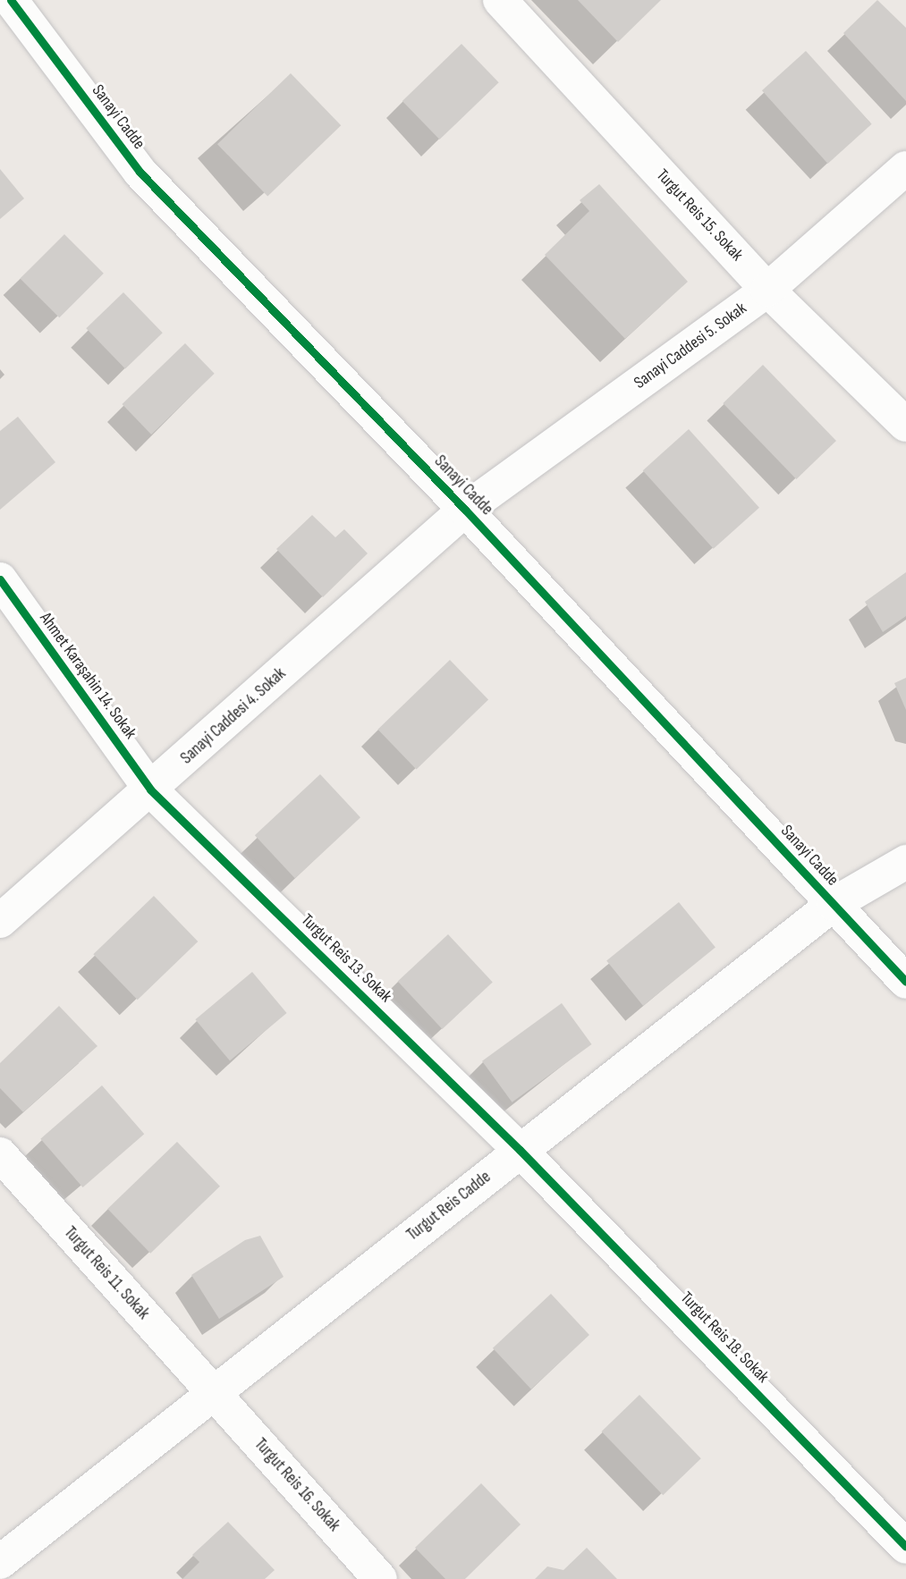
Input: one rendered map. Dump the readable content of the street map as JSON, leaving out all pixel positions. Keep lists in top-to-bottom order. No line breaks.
{"streets":{"street":["Sanayi Cadde","Turgut Reis 15. Sokak","Sanayi Caddesi 5. Sokak","Ahmet Karaşahin 14. Sokak","Sanayi Caddesi 4. Sokak","Turgut Reis 13. Sokak","Turgut Reis Cadde","Turgut Reis 11. Sokak","Turgut Reis 18. Sokak","Turgut Reis 16. Sokak"]},"crossings":[["Sanayi Cadde","Sanayi Caddesi 5. Sokak"],["Sanayi Cadde","Sanayi Caddesi 4. Sokak"],["Sanayi Cadde","Turgut Reis Cadde"],["Turgut Reis 15. Sokak","Sanayi Caddesi 5. Sokak"],["Sanayi Caddesi 5. Sokak","Sanayi Caddesi 4. Sokak"],["Ahmet Karaşahin 14. Sokak","Sanayi Caddesi 4. Sokak"],["Ahmet Karaşahin 14. Sokak","Turgut Reis 13. Sokak"],["Sanayi Caddesi 4. Sokak","Turgut Reis 13. Sokak"],["Turgut Reis 13. Sokak","Turgut Reis Cadde"],["Turgut Reis 13. Sokak","Turgut Reis 18. Sokak"],["Turgut Reis Cadde","Turgut Reis 11. Sokak"],["Turgut Reis Cadde","Turgut Reis 18. Sokak"],["Turgut Reis Cadde","Turgut Reis 16. Sokak"],["Turgut Reis 11. Sokak","Turgut Reis 16. Sokak"]]}
